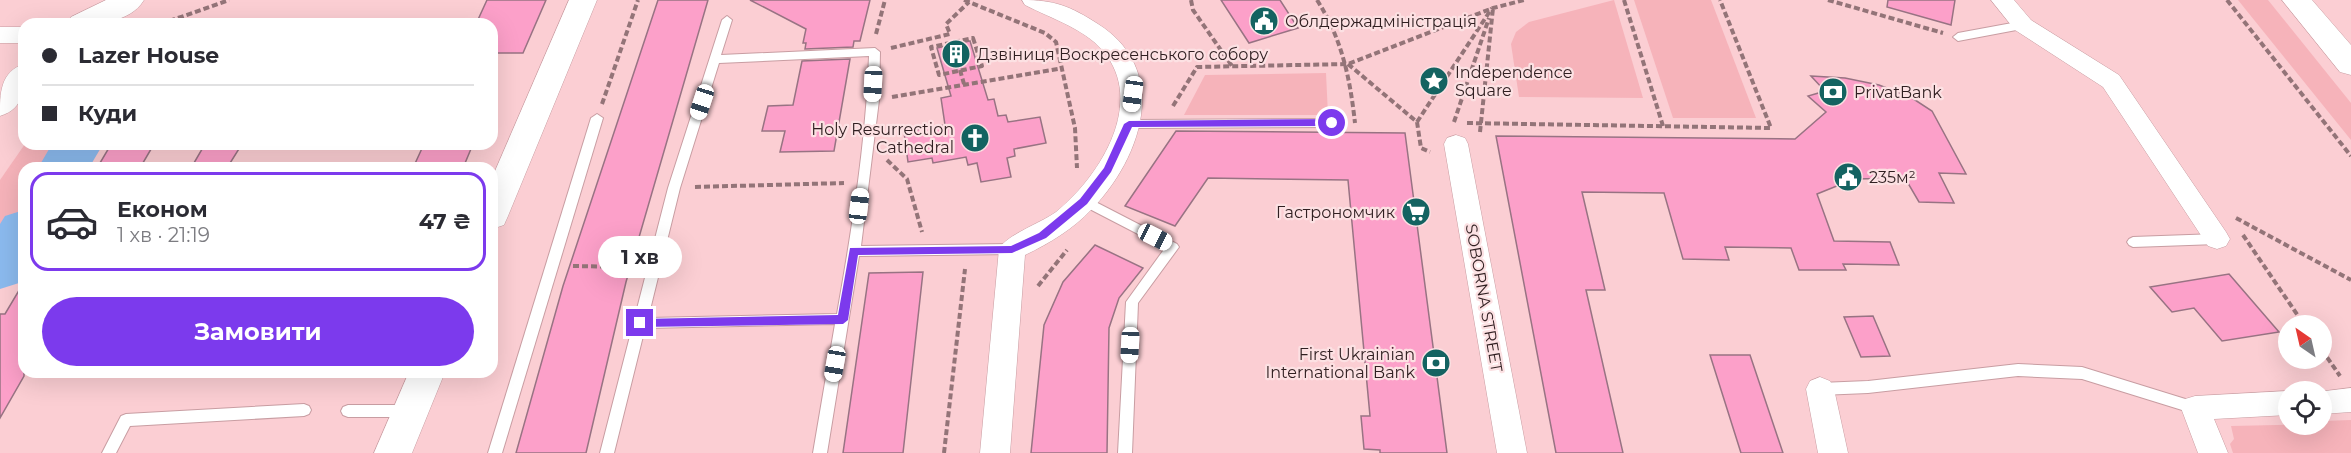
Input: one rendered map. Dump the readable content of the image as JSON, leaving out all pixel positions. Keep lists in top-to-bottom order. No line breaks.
{"streets":{"street":["SOBORNA STREET"]},"places":{"public building":["Облдержадміністрація","235м²"],"building":["Дзвіниця Воскресенського собору"],"place":["Independence Square"],"bank":["PrivatBank","First Ukrainian International Bank"],"church":["Holy Resurrection Cathedral"],"supermarket":["Гастрономчик"]},"north":"top left","page":{"banner":["Lazer House","Куди"],"list":[{"name":"Економ","note":"1 хв · 21:19","value":"47 ₴"}],"bubble":"1 хв","buttons":"Замовити"}}
